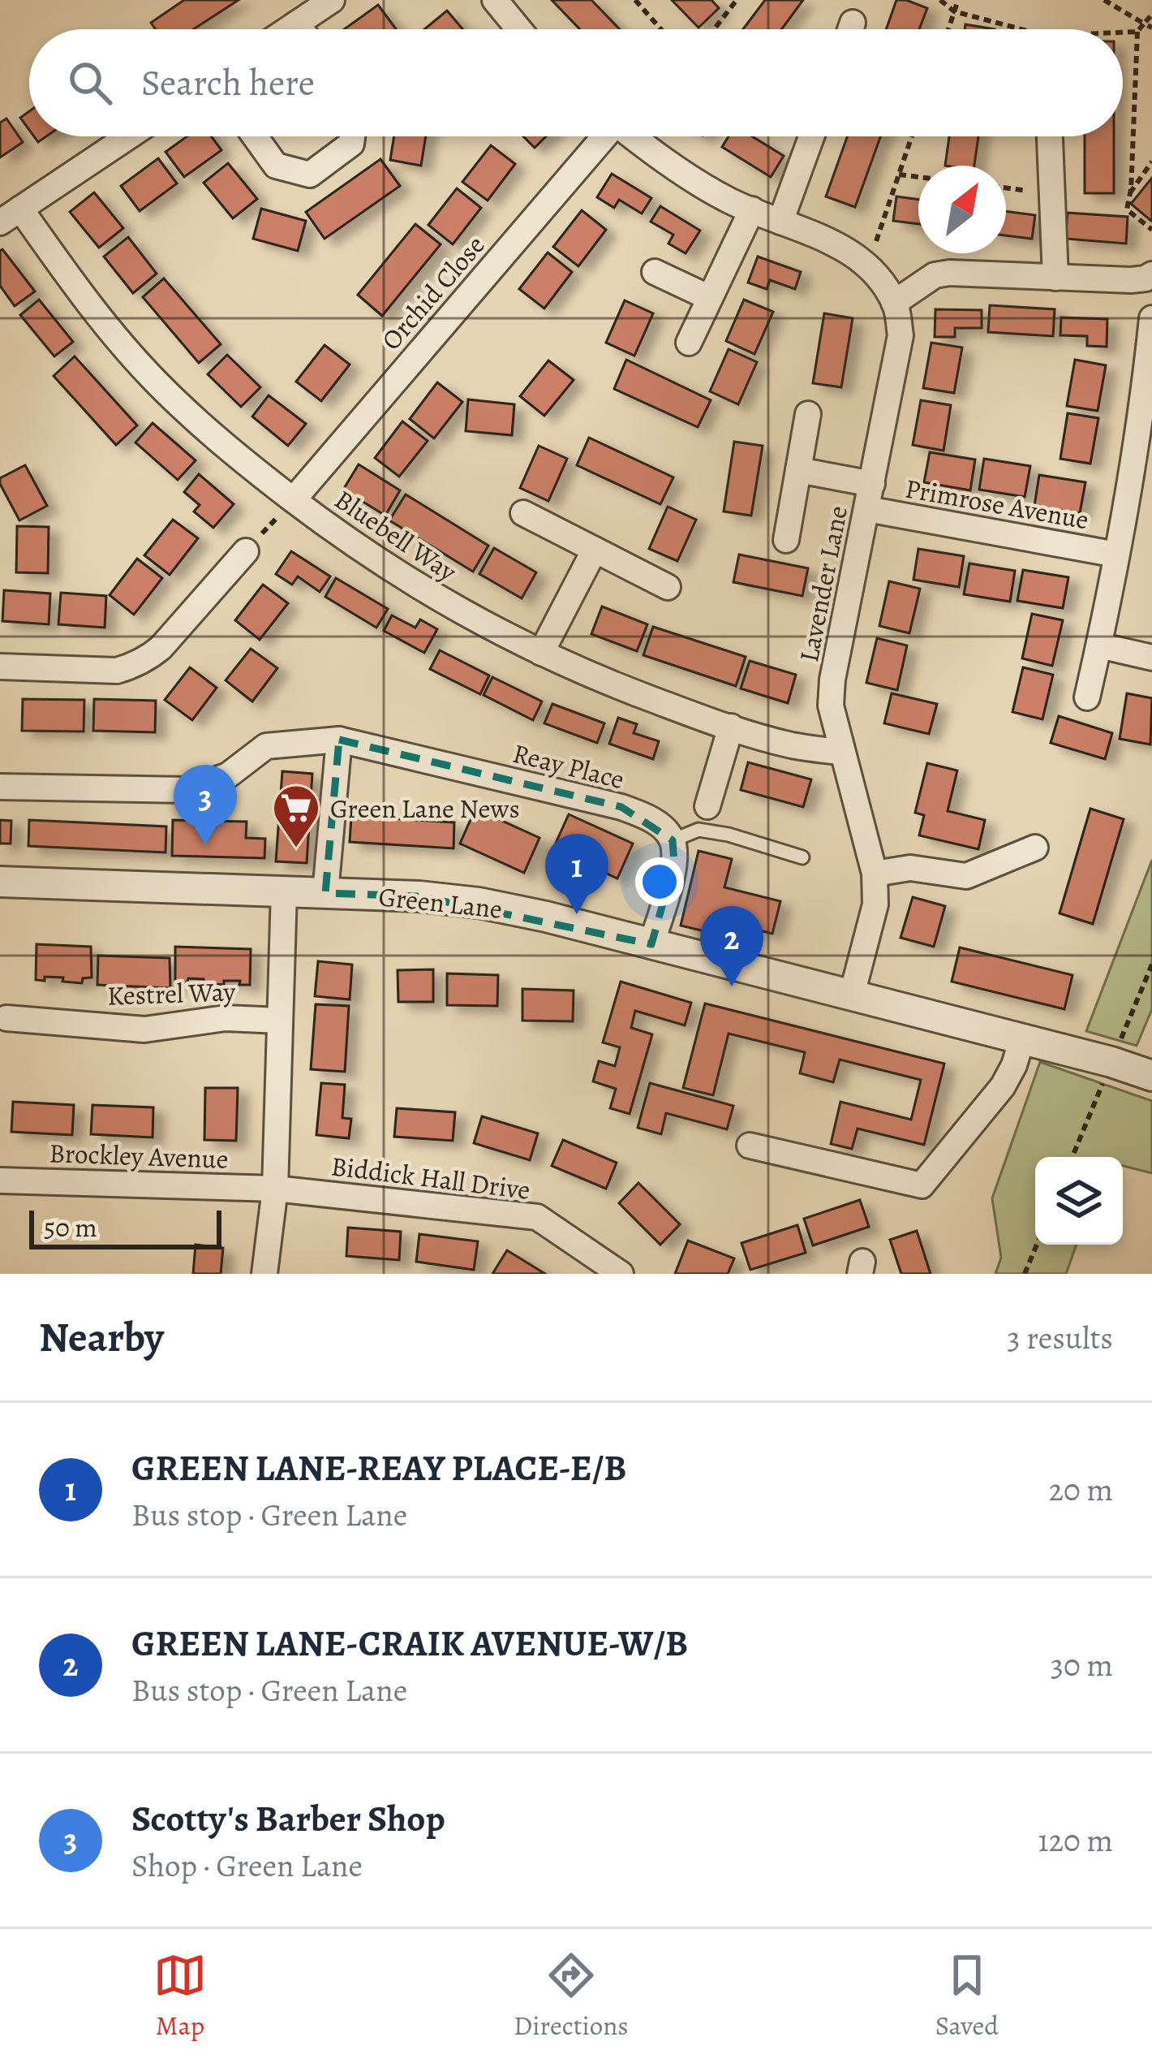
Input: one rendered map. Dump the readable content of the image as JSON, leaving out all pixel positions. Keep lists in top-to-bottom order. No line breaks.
{"streets":{"street":["Orchid Close","Primrose Avenue","Bluebell Way","Lavender Lane","Reay Place","Green Lane","Kestrel Way","Brockley Avenue","Biddick Hall Drive"]},"crossings":[["Orchid Close","Bluebell Way"],["Primrose Avenue","Lavender Lane"],["Bluebell Way","Lavender Lane"],["Lavender Lane","Green Lane"],["Brockley Avenue","Biddick Hall Drive"]],"places":{"supermarket":["Green Lane News"]},"scale_bar":"50 m","north":"top right","page":{"search":"Search here","pins":["3","1","2"],"scale":"50 m","heading":["Nearby","3 results"],"list":[{"mark":"1","name":"GREEN LANE-REAY PLACE-E/B","note":"Bus stop · Green Lane","value":"20 m"},{"mark":"2","name":"GREEN LANE-CRAIK AVENUE-W/B","note":"Bus stop · Green Lane","value":"30 m"},{"mark":"3","name":"Scotty's Barber Shop","note":"Shop · Green Lane","value":"120 m"}],"nav":["Map","Directions","Saved"]}}
